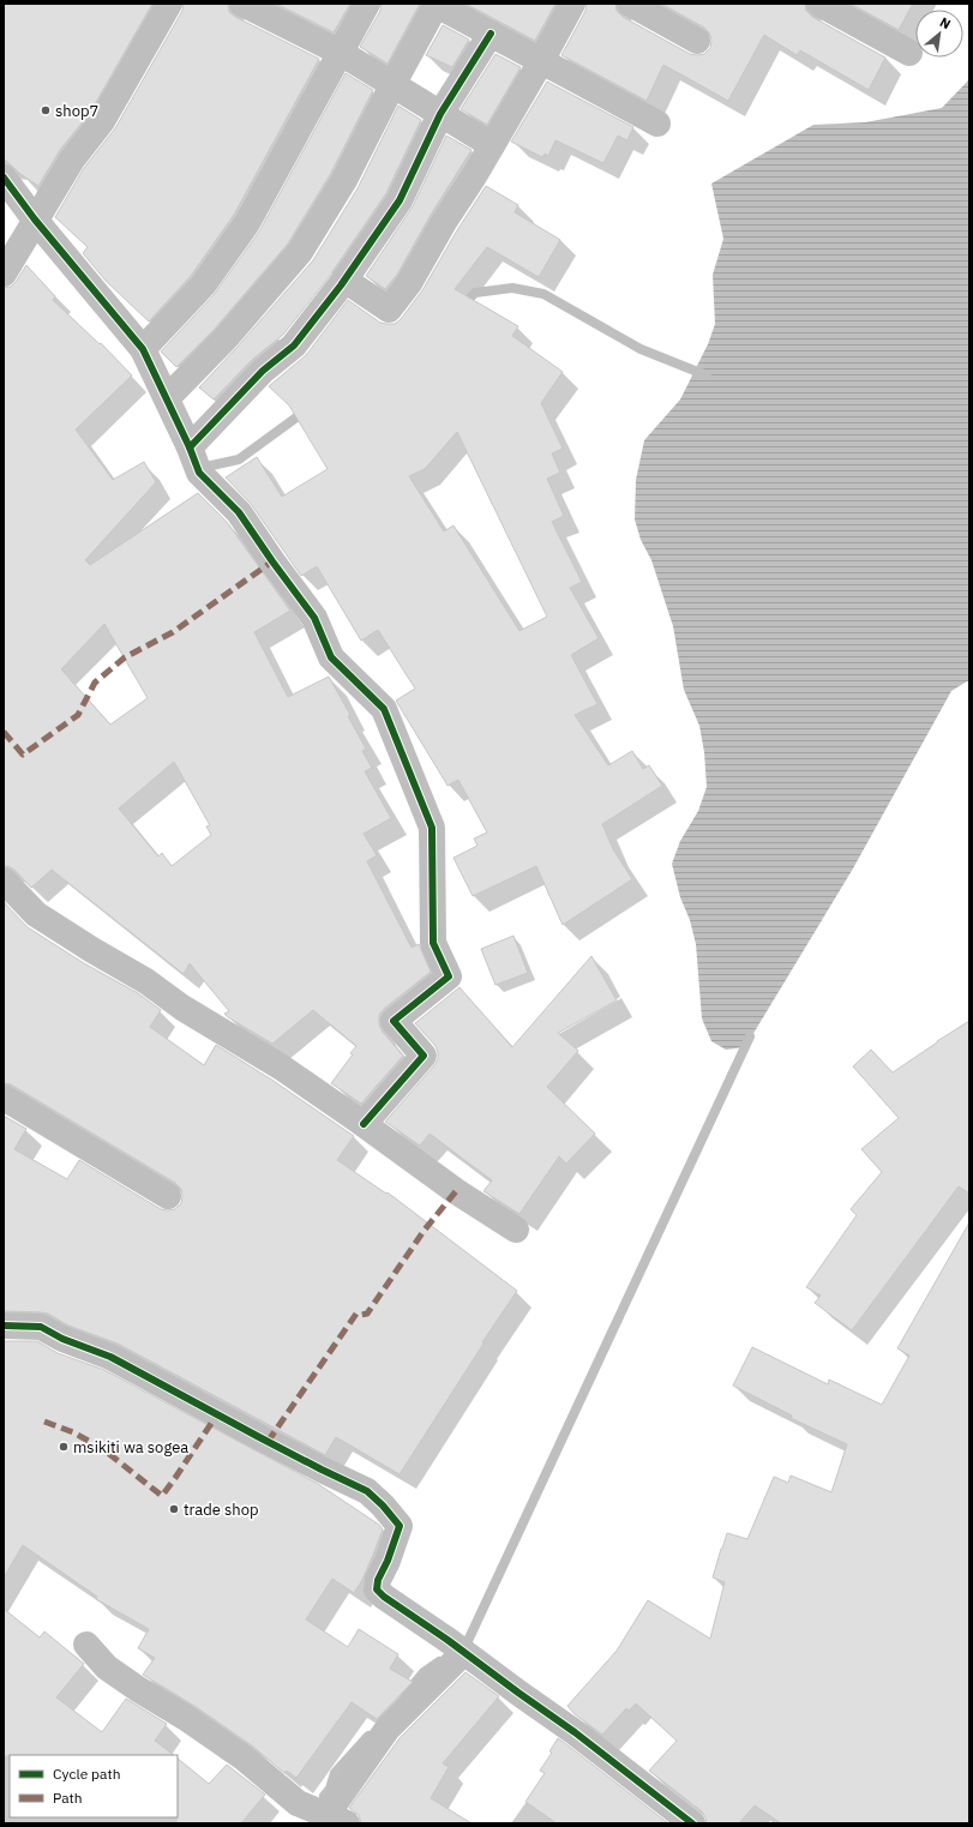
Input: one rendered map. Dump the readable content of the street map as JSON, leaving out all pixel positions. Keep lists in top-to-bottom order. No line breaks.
{"places":["shop7","msikiti wa sogea","trade shop"],"legend":["Cycle path","Path"],"north":"top right"}
